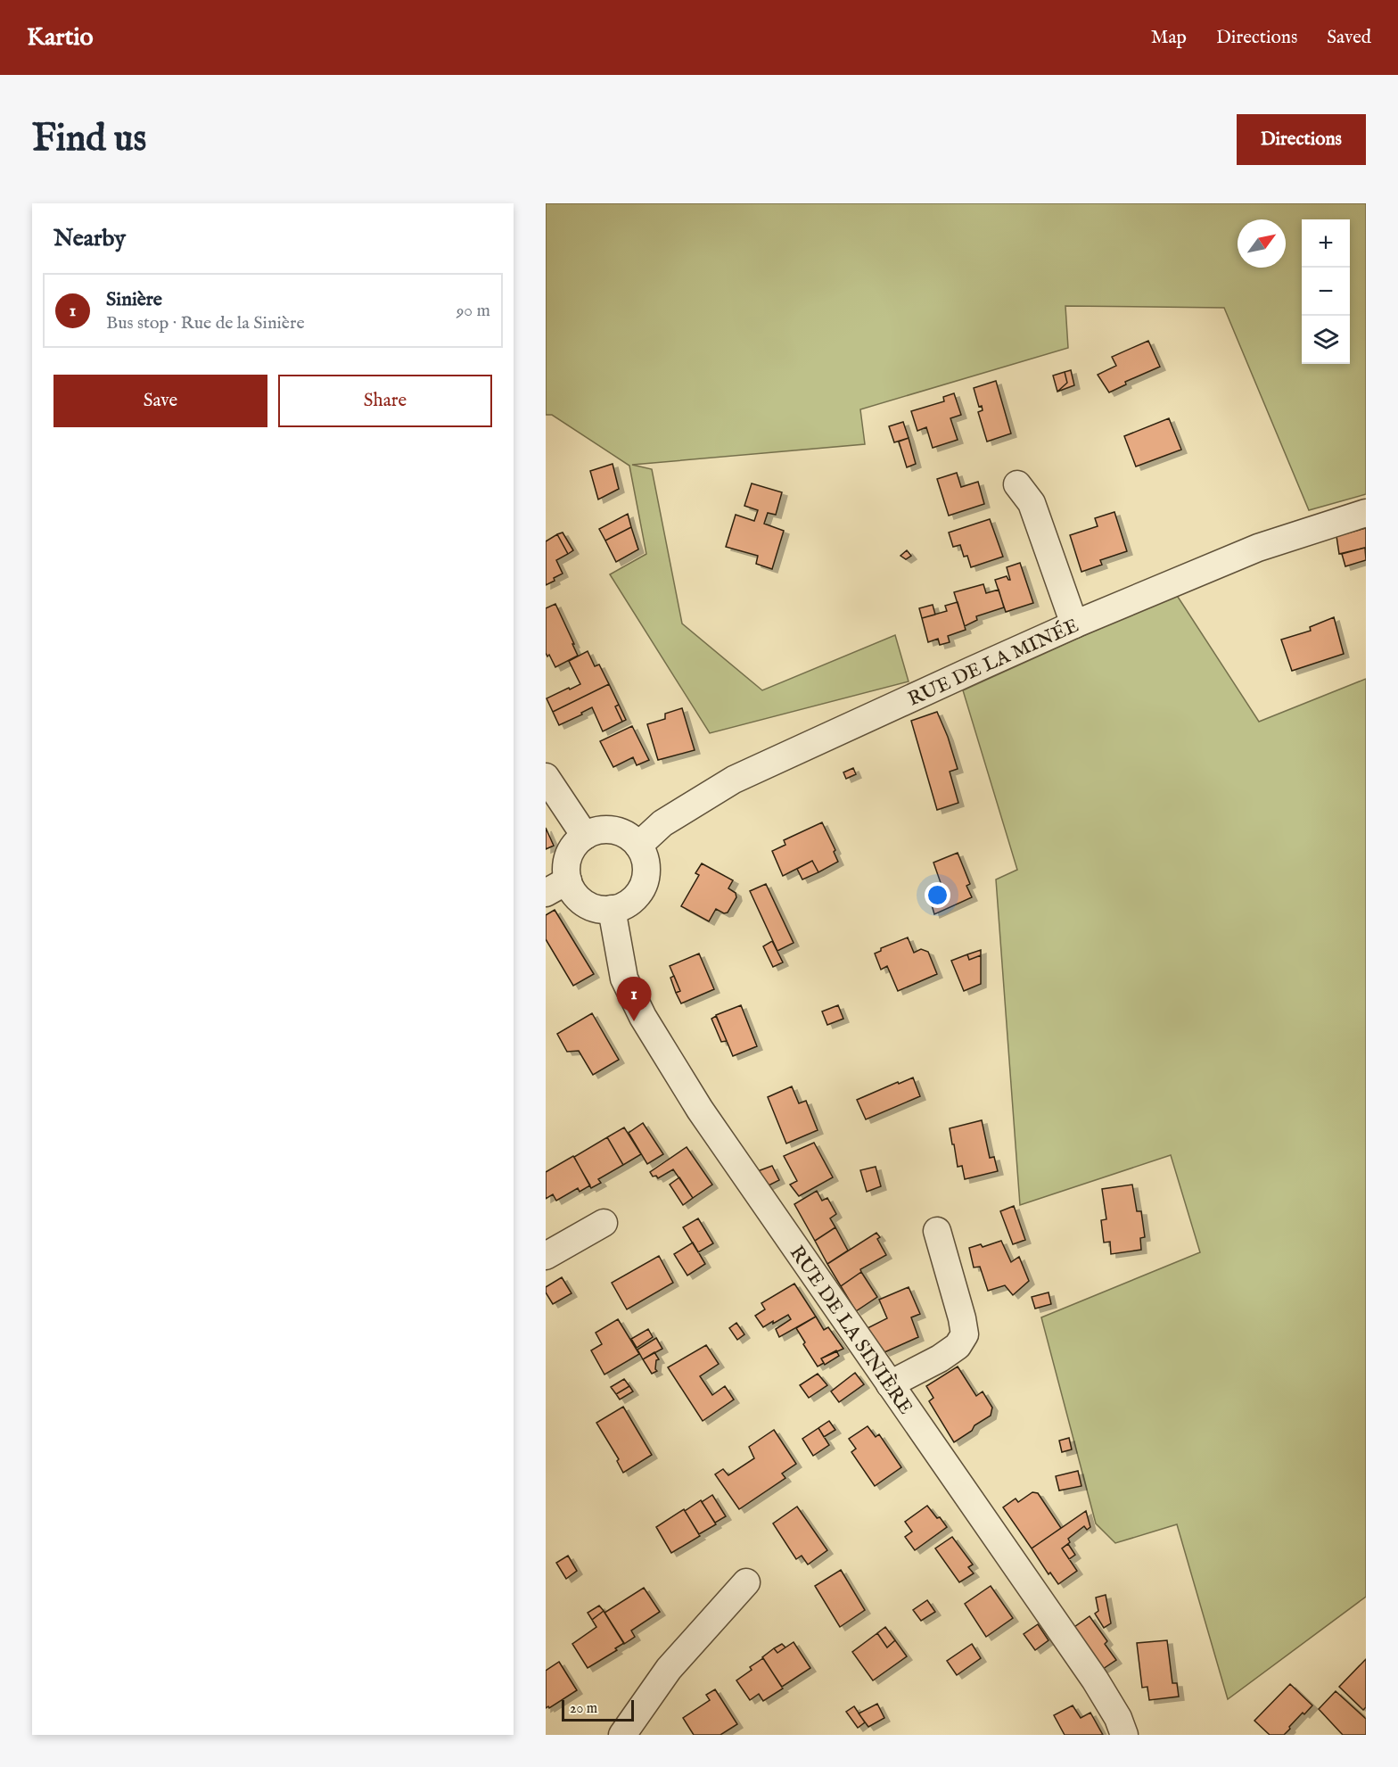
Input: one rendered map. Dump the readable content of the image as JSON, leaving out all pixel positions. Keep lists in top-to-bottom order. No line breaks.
{"streets":{"street":["RUE DE LA MINÉE","RUE DE LA SINIÈRE"]},"crossings":[["RUE DE LA MINÉE","RUE DE LA SINIÈRE"]],"scale_bar":"20 m","north":"top right","page":{"header":"Kartio","nav":["Map","Directions","Saved"],"buttons":["Directions",["Save","Share"]],"title":"Find us","heading":"Nearby","map_buttons":["+","−"],"list":[{"mark":"1","name":"Sinière","note":"Bus stop · Rue de la Sinière","value":"90 m"}],"pins":"1","scale":"20 m"}}
